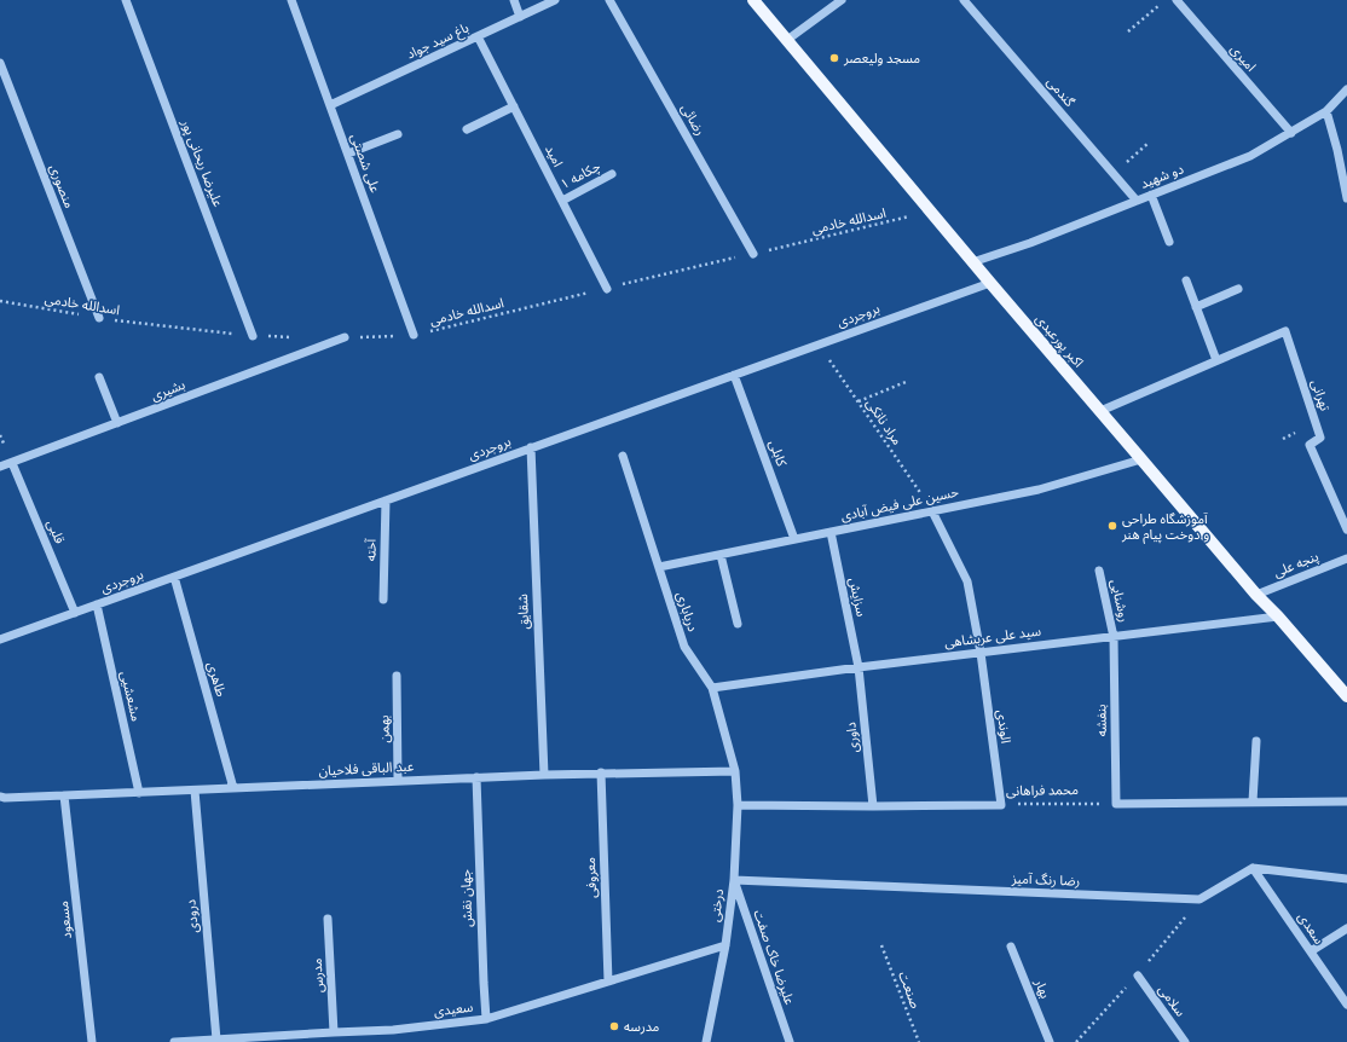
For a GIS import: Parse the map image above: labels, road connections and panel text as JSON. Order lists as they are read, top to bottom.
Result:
{
  "streets": {
    "main road": ["اکبر پورعبدی"],
    "street": [
      "باغ سید جواد",
      "امیری",
      "گندمی",
      "رضائی",
      "امید",
      "علیرضا ریحانی پور",
      "علی شصتی",
      "چکامه ۱",
      "دو شهید",
      "منصوری",
      "بروجردی",
      "بشیری",
      "تهرانی",
      "کابلی",
      "حسین علی فیض آبادی",
      "قلبی",
      "آخته",
      "پنجه علی",
      "سزایش",
      "روشنایی",
      "شقایق",
      "دریاباری",
      "سید علی عربشاهی",
      "طاهری",
      "مشعشیی",
      "بنفشه",
      "الوندی",
      "بهمن",
      "داوری",
      "عبد الباقی فلاحیان",
      "محمد فراهانی",
      "معروفی",
      "رضا رنگ آمیز",
      "جهان نقش",
      "درختی",
      "درودی",
      "مسعود",
      "سعدی",
      "علیرضا خاک صفت",
      "مدرس",
      "بهار",
      "سلامی",
      "سعیدی"
    ],
    "path": ["اسدالله خادمی", "مراد نانکی", "صنعت"]
  },
  "crossings": [
    ["باغ سید جواد", "امید"],
    ["باغ سید جواد", "علی شصتی"],
    ["امیری", "دو شهید"],
    ["گندمی", "دو شهید"],
    ["رضائی", "اسدالله خادمی"],
    ["امید", "چکامه ۱"],
    ["امید", "اسدالله خادمی"],
    ["علیرضا ریحانی پور", "اسدالله خادمی"],
    ["علی شصتی", "اسدالله خادمی"],
    ["دو شهید", "اکبر پورعبدی"],
    ["منصوری", "اسدالله خادمی"],
    ["اسدالله خادمی", "اکبر پورعبدی"],
    ["اسدالله خادمی", "بشیری"],
    ["بروجردی", "اکبر پورعبدی"],
    ["بروجردی", "مراد نانکی"],
    ["بروجردی", "کابلی"],
    ["بروجردی", "قلبی"],
    ["بروجردی", "آخته"],
    ["بروجردی", "شقایق"],
    ["بروجردی", "طاهری"],
    ["بروجردی", "مشعشیی"],
    ["اکبر پورعبدی", "تهرانی"],
    ["اکبر پورعبدی", "حسین علی فیض آبادی"],
    ["اکبر پورعبدی", "پنجه علی"],
    ["اکبر پورعبدی", "سید علی عربشاهی"],
    ["بشیری", "قلبی"],
    ["مراد نانکی", "حسین علی فیض آبادی"],
    ["مراد نانکی", "الوندی"],
    ["کابلی", "حسین علی فیض آبادی"],
    ["حسین علی فیض آبادی", "سزایش"],
    ["حسین علی فیض آبادی", "دریاباری"],
    ["حسین علی فیض آبادی", "الوندی"],
    ["سزایش", "سید علی عربشاهی"],
    ["سزایش", "داوری"],
    ["روشنایی", "سید علی عربشاهی"],
    ["روشنایی", "بنفشه"],
    ["شقایق", "عبد الباقی فلاحیان"],
    ["دریاباری", "سید علی عربشاهی"],
    ["دریاباری", "عبد الباقی فلاحیان"],
    ["دریاباری", "درختی"],
    ["سید علی عربشاهی", "بنفشه"],
    ["سید علی عربشاهی", "الوندی"],
    ["سید علی عربشاهی", "داوری"],
    ["طاهری", "عبد الباقی فلاحیان"],
    ["مشعشیی", "عبد الباقی فلاحیان"],
    ["بنفشه", "محمد فراهانی"],
    ["الوندی", "محمد فراهانی"],
    ["بهمن", "عبد الباقی فلاحیان"],
    ["داوری", "محمد فراهانی"],
    ["عبد الباقی فلاحیان", "معروفی"],
    ["عبد الباقی فلاحیان", "جهان نقش"],
    ["عبد الباقی فلاحیان", "درختی"],
    ["عبد الباقی فلاحیان", "درودی"],
    ["عبد الباقی فلاحیان", "مسعود"],
    ["محمد فراهانی", "درختی"],
    ["معروفی", "سعیدی"],
    ["رضا رنگ آمیز", "درختی"],
    ["رضا رنگ آمیز", "سعدی"],
    ["رضا رنگ آمیز", "علیرضا خاک صفت"],
    ["جهان نقش", "سعیدی"],
    ["درختی", "علیرضا خاک صفت"],
    ["درختی", "سعیدی"],
    ["درودی", "سعیدی"],
    ["مدرس", "سعیدی"]
  ],
  "places": ["مسجد ولیعصر", "آموزشگاه طراحی و دوخت پیام هنر", "مدرسه"]
}
